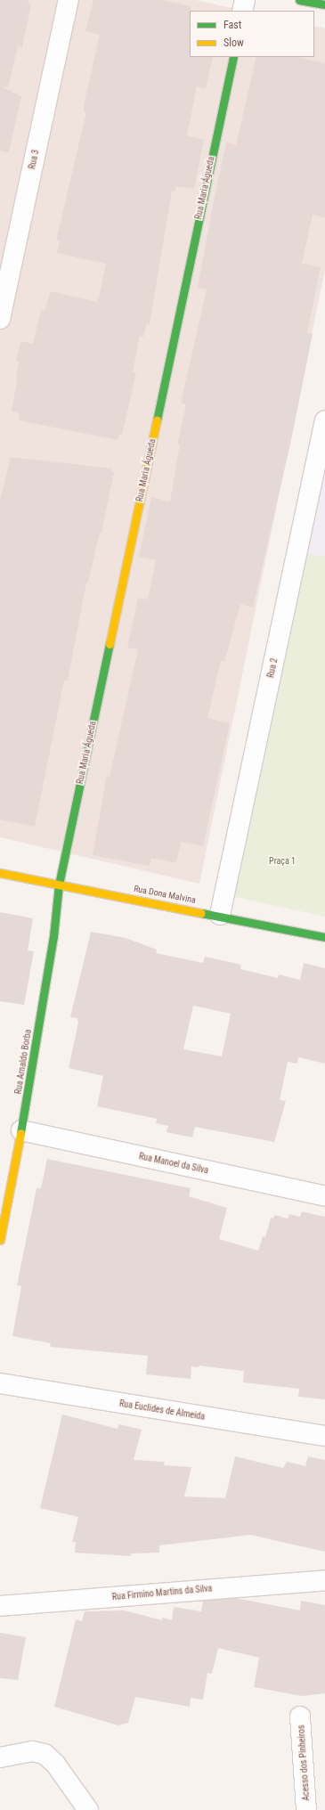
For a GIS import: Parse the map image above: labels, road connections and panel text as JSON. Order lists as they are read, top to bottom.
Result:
{
  "streets": {
    "street": [
      "Rua 3",
      "Rua Maria Águeda",
      "Rua 2",
      "Rua Dona Malvina",
      "Rua Arnaldo Borba",
      "Rua Manoel da Silva",
      "Rua Euclides de Almeida",
      "Rua Firmino Martins da Silva",
      "Acesso dos Pinheiros"
    ]
  },
  "crossings": [
    ["Rua Maria Águeda", "Rua Dona Malvina"],
    ["Rua Maria Águeda", "Rua Arnaldo Borba"],
    ["Rua 2", "Rua Dona Malvina"],
    ["Rua Dona Malvina", "Rua Arnaldo Borba"],
    ["Rua Arnaldo Borba", "Rua Manoel da Silva"]
  ],
  "parks": ["Praça 1"],
  "legend": ["Fast", "Slow"]
}
